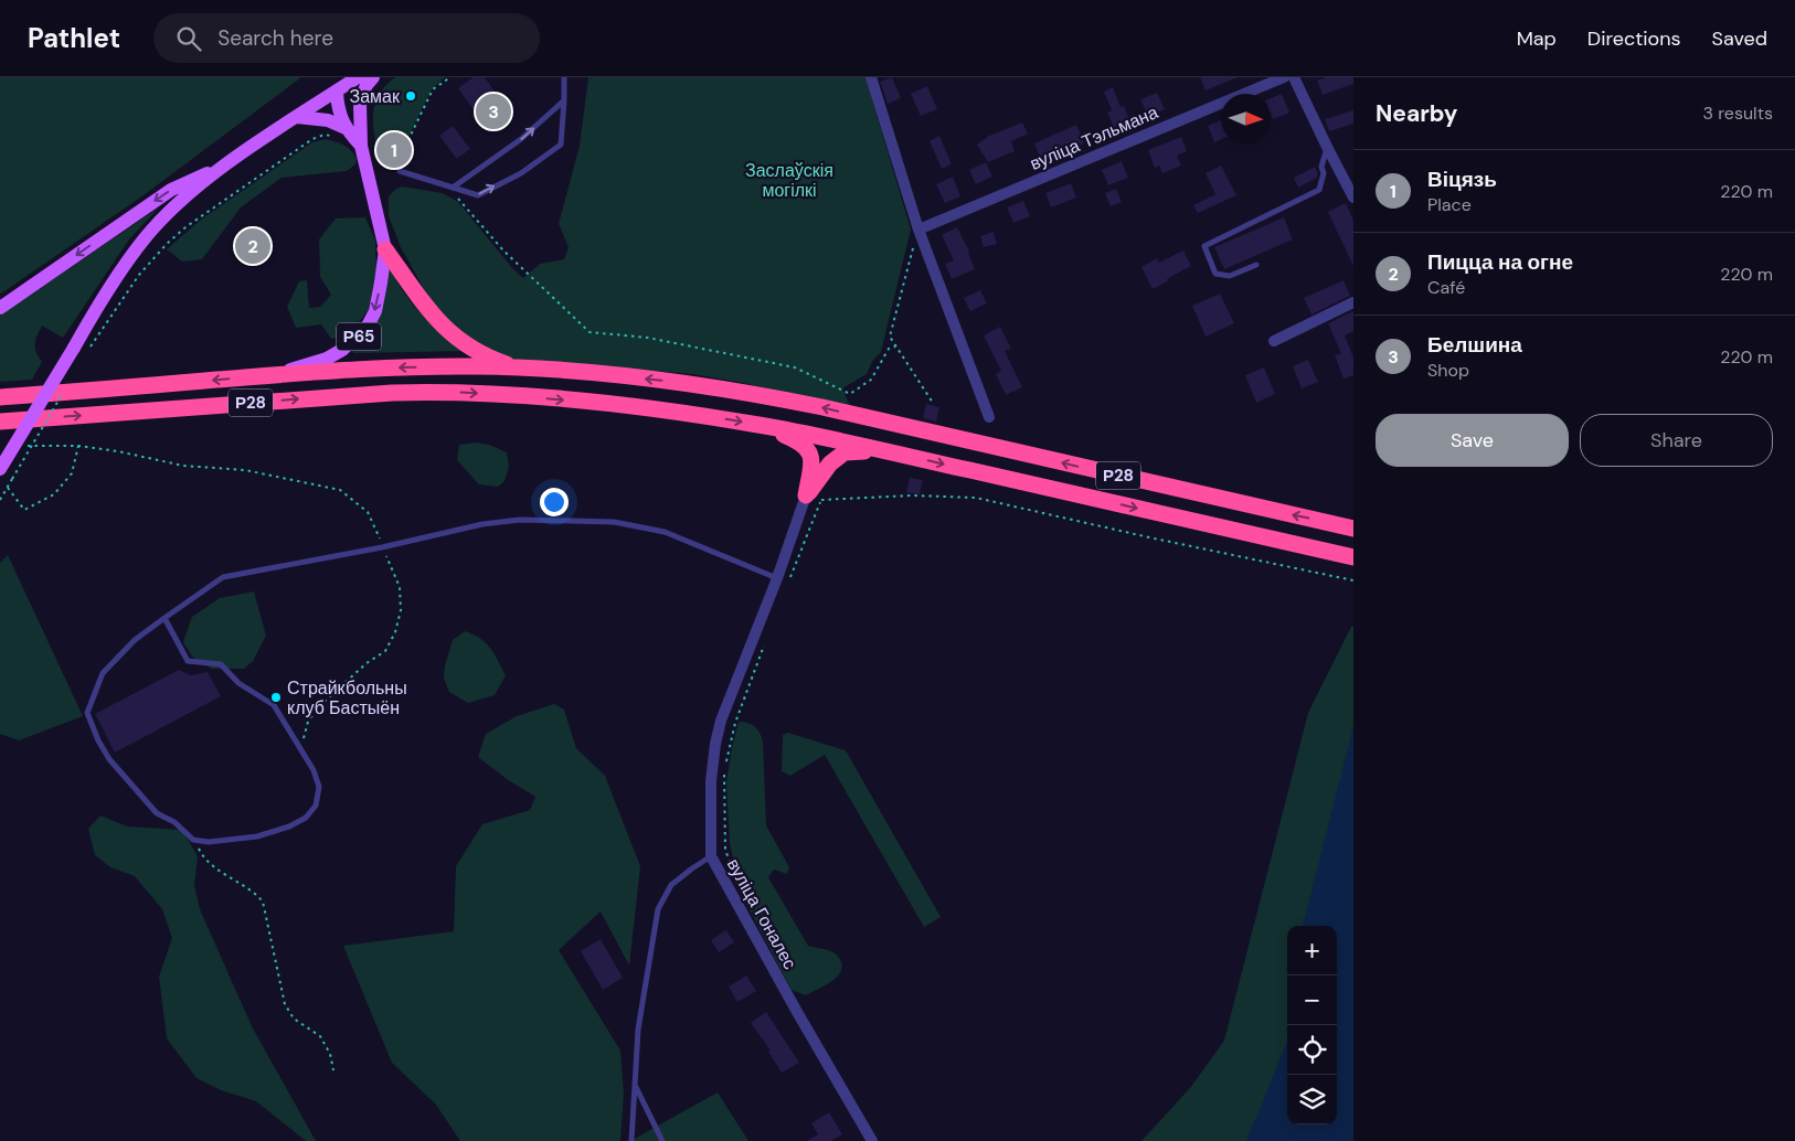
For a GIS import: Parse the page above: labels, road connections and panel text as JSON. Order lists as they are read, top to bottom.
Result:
{
  "streets": {
    "highway": ["Р65", "Р28"],
    "street": ["вуліца Тэльмана", "вуліца Гоналес"]
  },
  "crossings": [
    ["Р65", "Р28"]
  ],
  "parks": ["Заслаўскія могілкі"],
  "places": ["Замак", "Страйкбольны клуб Бастыён"],
  "north": "right",
  "page": {
    "header": "Pathlet",
    "search": "Search here",
    "nav": ["Map", "Directions", "Saved"],
    "heading": ["Nearby", "3 results"],
    "pins": ["3", "1", "2"],
    "list": [
      {
        "mark": "1",
        "name": "Віцязь",
        "note": "Place",
        "value": "220 m"
      },
      {
        "mark": "2",
        "name": "Пицца на огне",
        "note": "Café",
        "value": "220 m"
      },
      {
        "mark": "3",
        "name": "Белшина",
        "note": "Shop",
        "value": "220 m"
      }
    ],
    "buttons": ["Save", "Share"],
    "map_buttons": ["+", "−"]
  }
}
